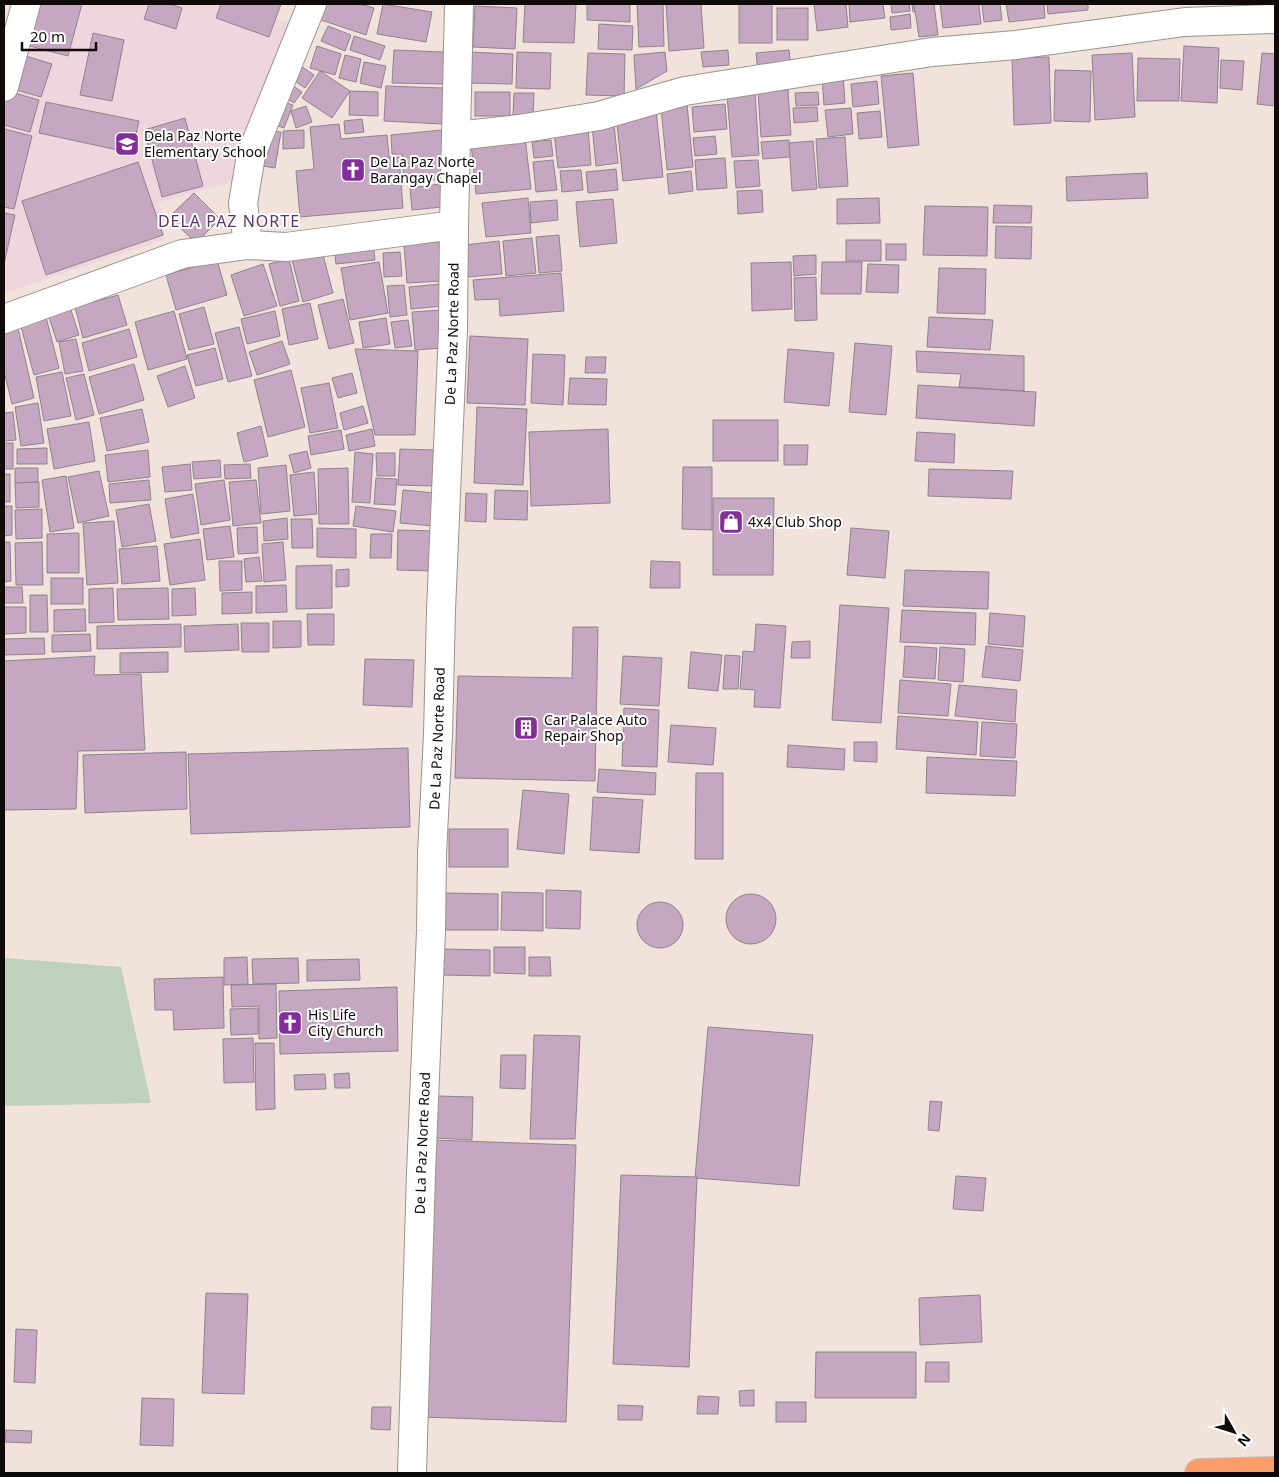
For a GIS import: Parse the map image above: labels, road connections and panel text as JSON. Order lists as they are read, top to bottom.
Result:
{
  "streets": {
    "street": ["De La Paz Norte Road"]
  },
  "districts": ["DELA PAZ NORTE"],
  "places": {
    "school or university": ["Dela Paz Norte Elementary School"],
    "church": ["De La Paz Norte Barangay Chapel", "His Life City Church"],
    "shop": ["4x4 Club Shop"],
    "building": ["Car Palace Auto Repair Shop"]
  },
  "scale_bar": "20 m",
  "north": "bottom right"
}
